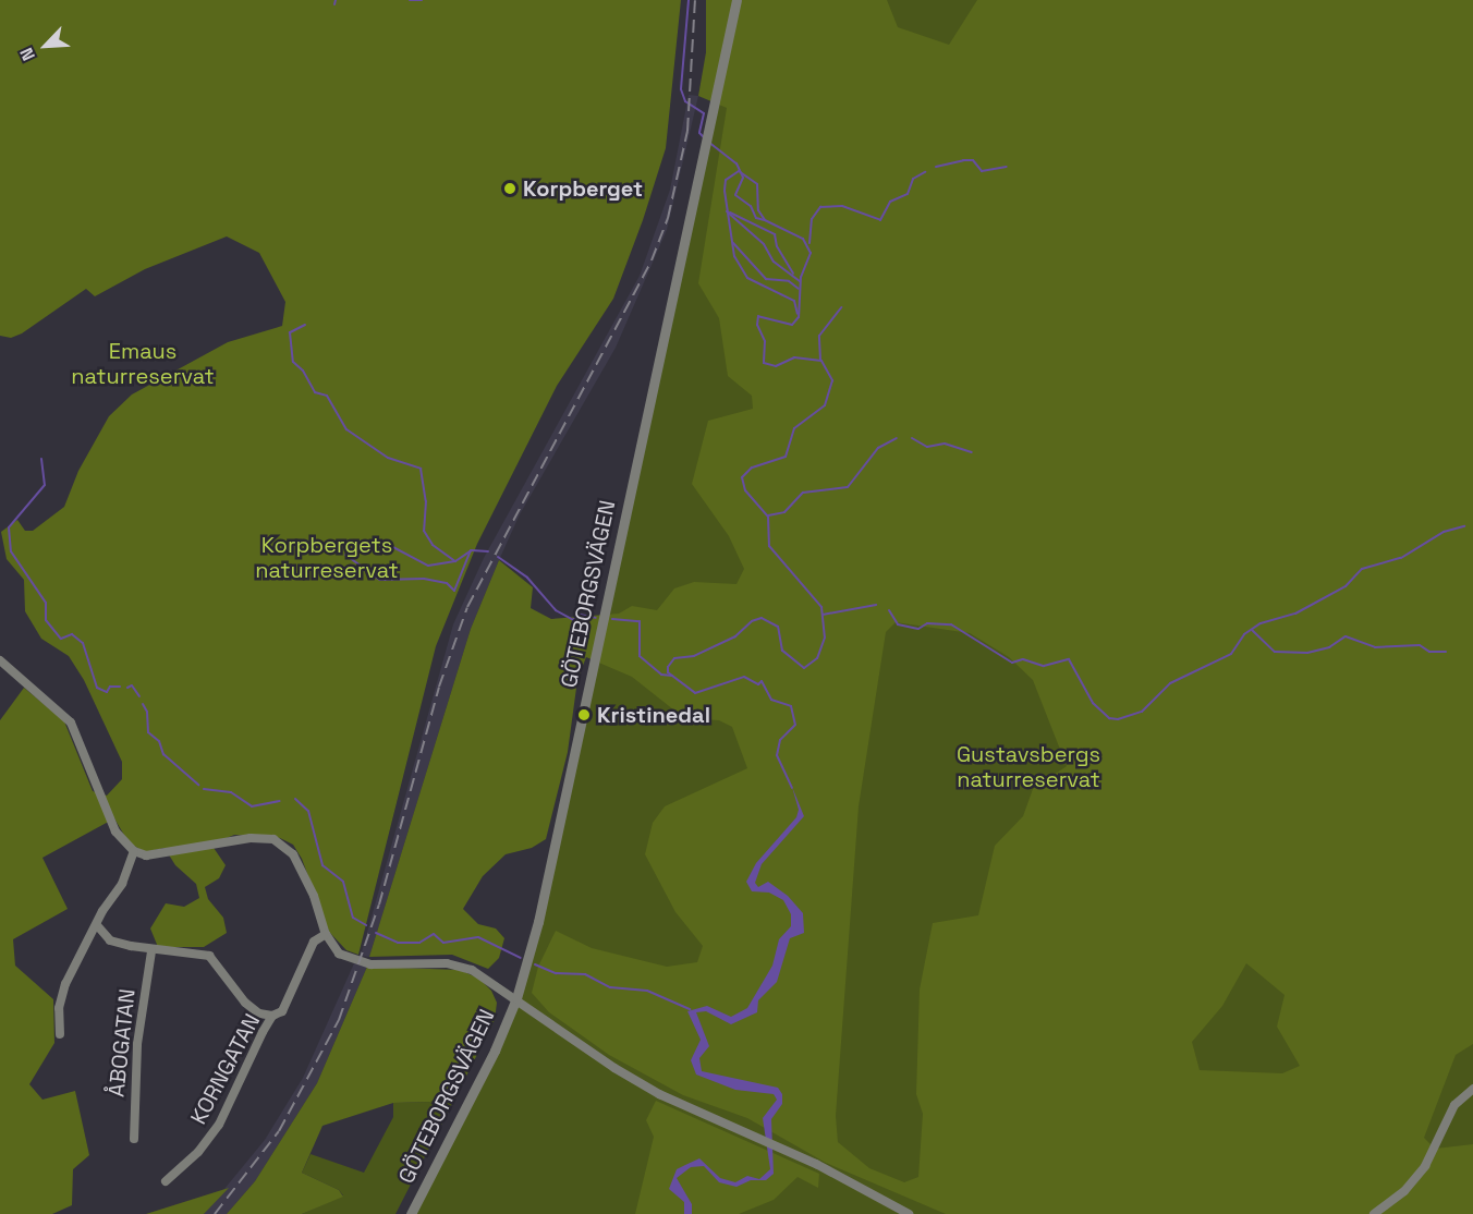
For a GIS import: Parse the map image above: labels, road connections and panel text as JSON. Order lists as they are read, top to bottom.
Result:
{
  "streets": {
    "street": ["GÖTEBORGSVÄGEN", "ÅBOGATAN", "KORNGATAN"]
  },
  "parks": ["Emaus naturreservat", "Korpbergets naturreservat", "Gustavsbergs naturreservat"],
  "places": ["Korpberget", "Kristinedal"],
  "north": "bottom left"
}
